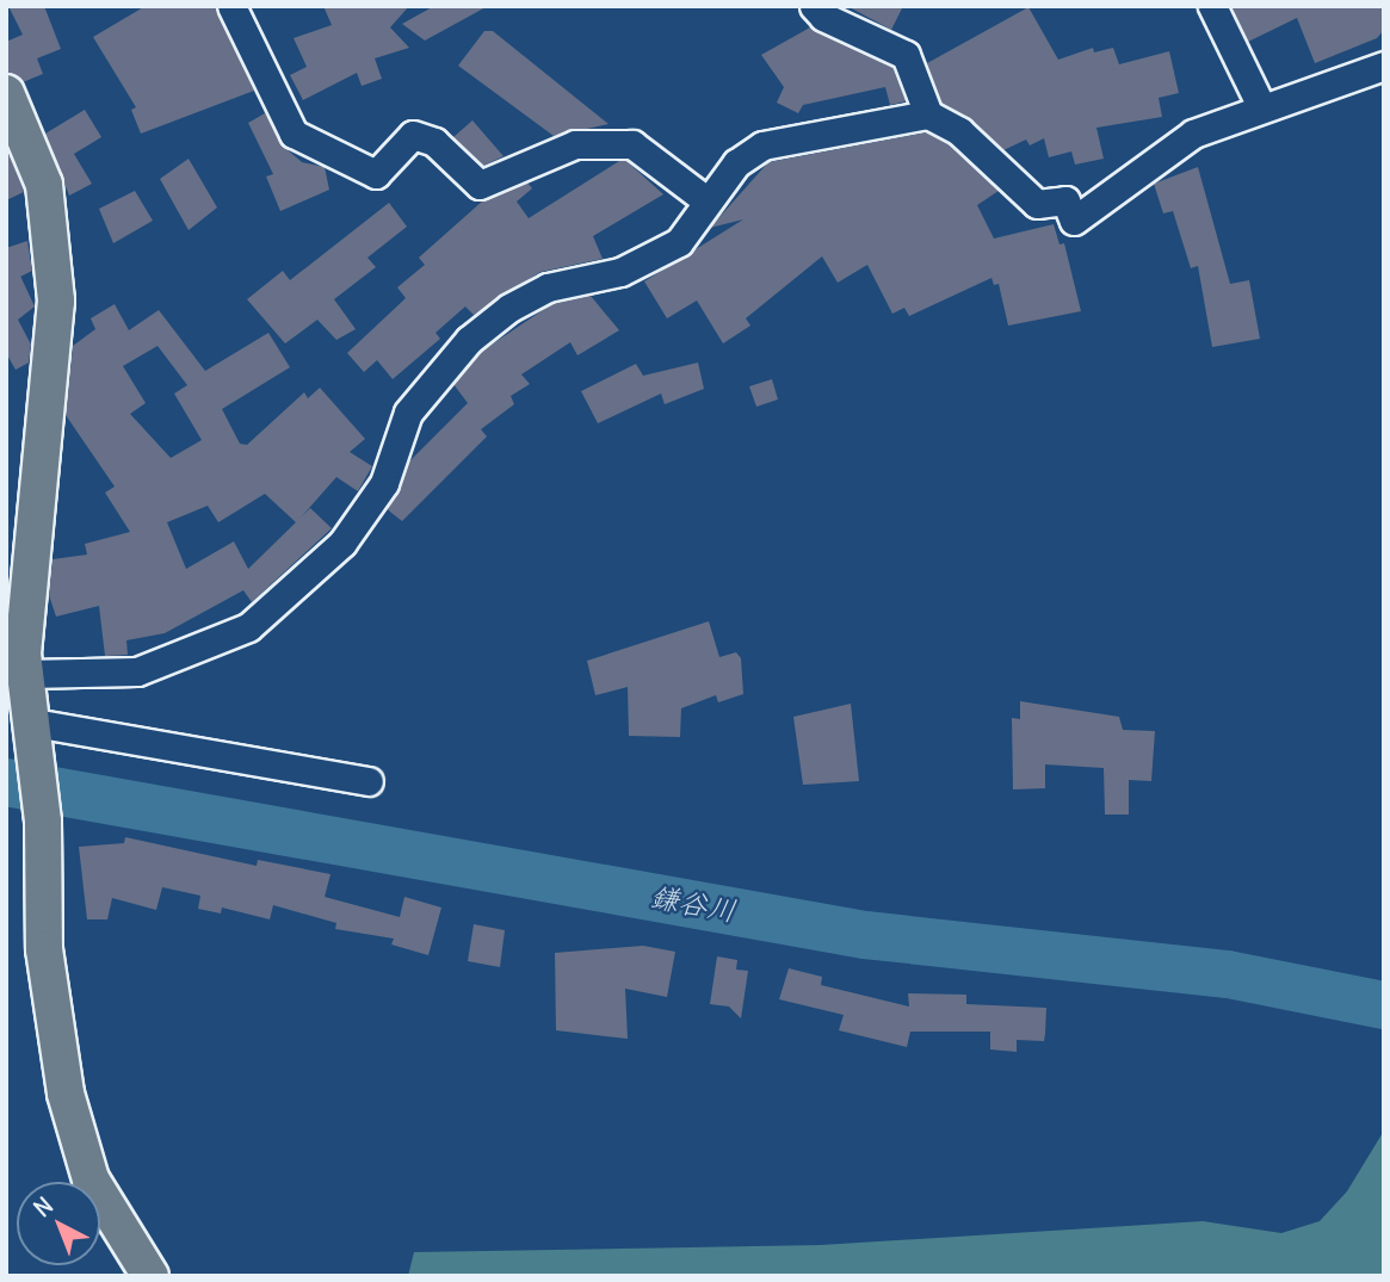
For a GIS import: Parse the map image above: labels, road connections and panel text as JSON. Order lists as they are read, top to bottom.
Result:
{
  "water": ["鎌谷川"],
  "north": "top left"
}
